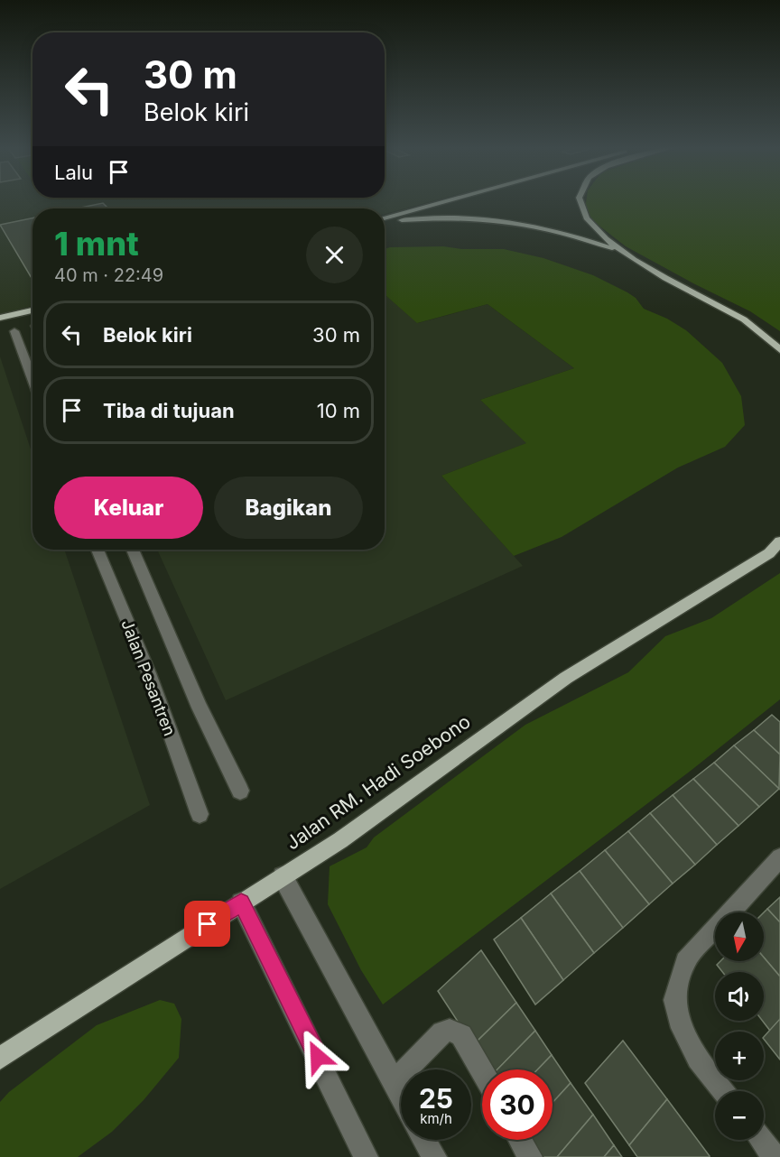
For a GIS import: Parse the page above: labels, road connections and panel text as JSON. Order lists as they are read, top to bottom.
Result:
{
  "streets": {
    "main road": ["Jalan RM. Hadi Soebono"],
    "street": ["Jalan Pesantren"]
  },
  "north": "bottom",
  "page": {
    "turn": ["30 m", "Belok kiri"],
    "then": "Lalu",
    "heading": ["1 mnt", "40 m · 22:49"],
    "list": [
      {
        "name": "Belok kiri",
        "value": "30 m"
      },
      {
        "name": "Tiba di tujuan",
        "value": "10 m"
      }
    ],
    "buttons": ["Keluar", "Bagikan"],
    "map_buttons": ["+", "−"],
    "speed": "25 km/h",
    "limit": "30"
  }
}
